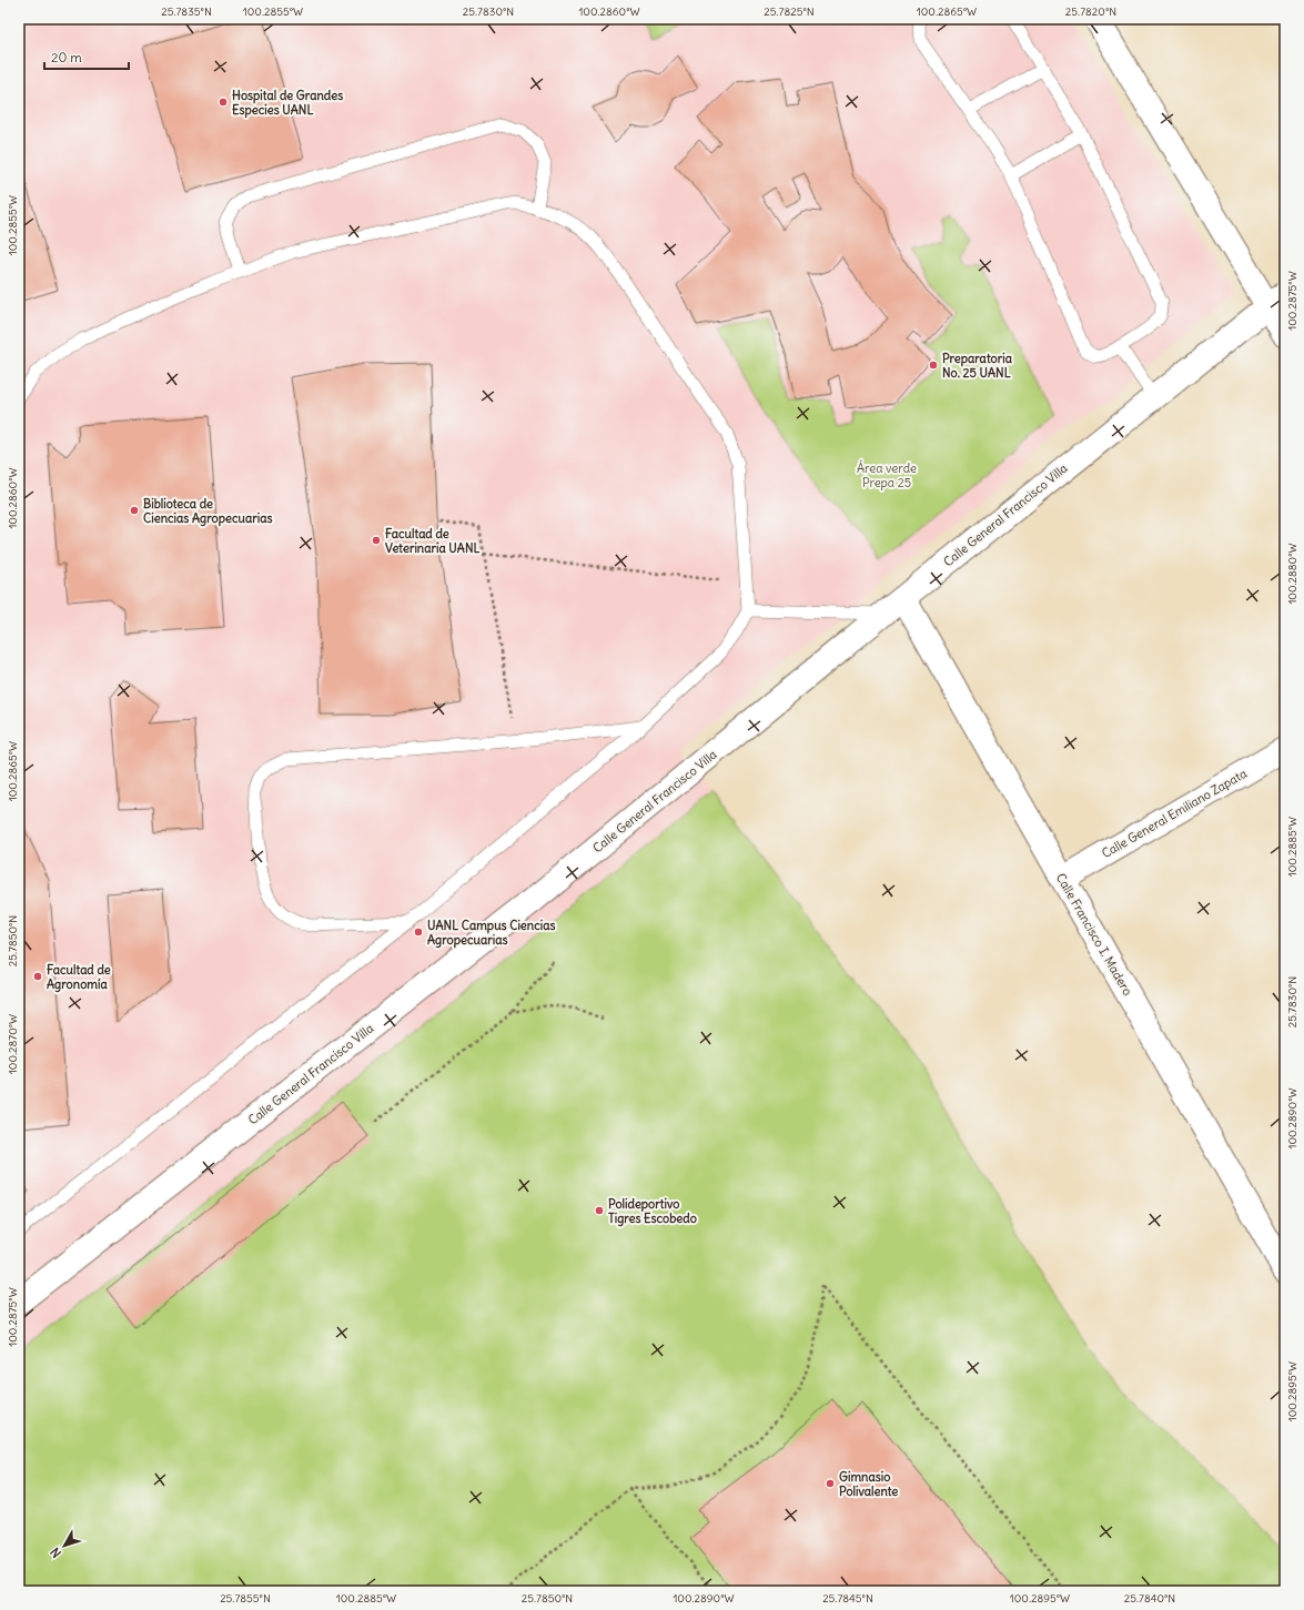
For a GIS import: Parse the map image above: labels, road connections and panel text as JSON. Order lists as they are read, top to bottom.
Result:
{
  "streets": {
    "street": ["Calle General Francisco Villa", "Calle General Emiliano Zapata", "Calle Francisco I. Madero"]
  },
  "crossings": [
    ["Calle General Francisco Villa", "Calle Francisco I. Madero"],
    ["Calle General Emiliano Zapata", "Calle Francisco I. Madero"]
  ],
  "parks": ["Área verde Prepa 25"],
  "places": [
    "Hospital de Grandes Especies UANL",
    "Preparatoria No. 25 UANL",
    "Biblioteca de Ciencias Agropecuarias",
    "Facultad de Veterinaria UANL",
    "UANL Campus Ciencias Agropecuarias",
    "Facultad de Agronomía",
    "Polideportivo Tigres Escobedo",
    "Gimnasio Polivalente"
  ],
  "scale_bar": "20 m",
  "north": "bottom left",
  "coordinates": [
    "25.7835°N",
    "100.2855°W",
    "25.7830°N",
    "100.2860°W",
    "25.7825°N",
    "100.2865°W",
    "25.7820°N",
    "100.2875°W",
    "100.2880°W",
    "100.2885°W",
    "25.7850°N",
    "100.2870°W",
    "100.2890°W",
    "100.2895°W",
    "25.7855°N",
    "25.7845°N",
    "25.7840°N"
  ]
}
